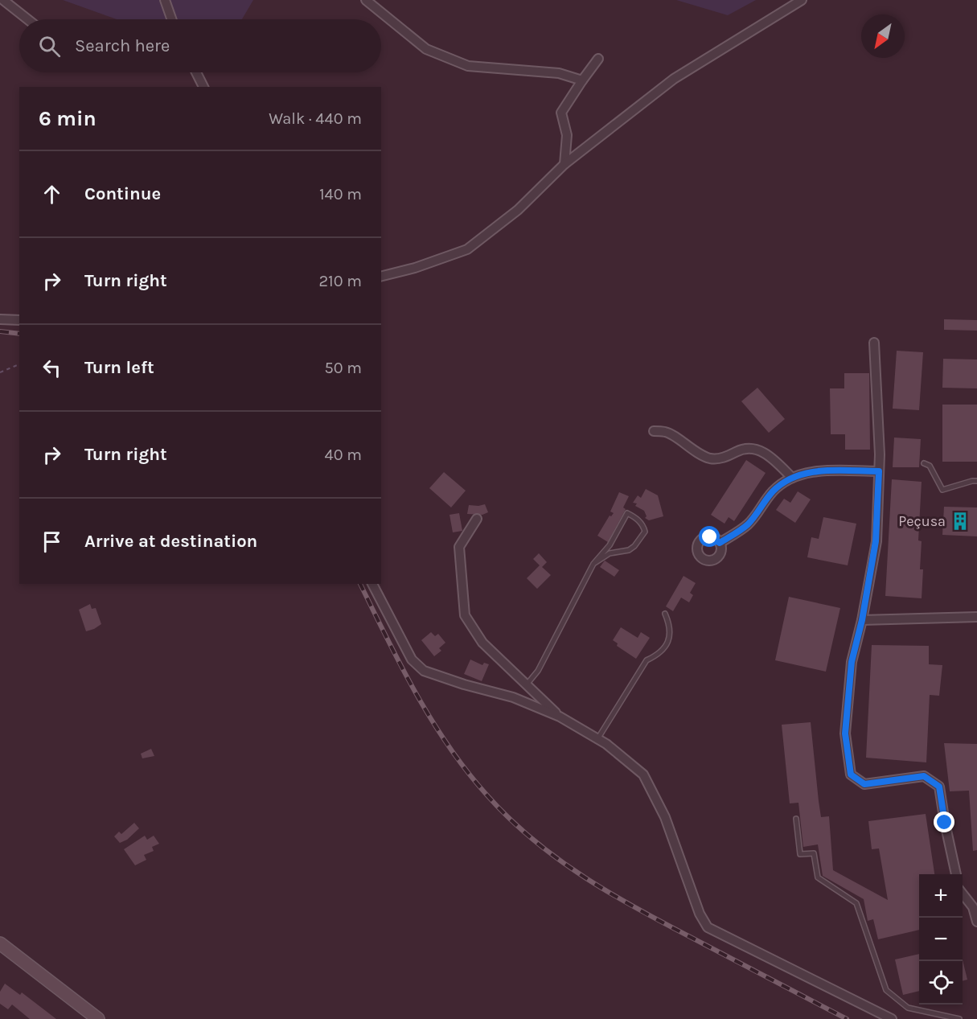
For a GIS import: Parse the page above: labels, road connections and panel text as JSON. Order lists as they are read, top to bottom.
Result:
{
  "places": {
    "building": ["Peçusa"]
  },
  "north": "bottom left",
  "page": {
    "search": "Search here",
    "heading": ["6 min", "Walk · 440 m"],
    "list": [
      ["Continue", "140 m"],
      ["Turn right", "210 m"],
      ["Turn left", "50 m"],
      ["Turn right", "40 m"],
      "Arrive at destination"
    ],
    "map_buttons": ["+", "−"]
  }
}
